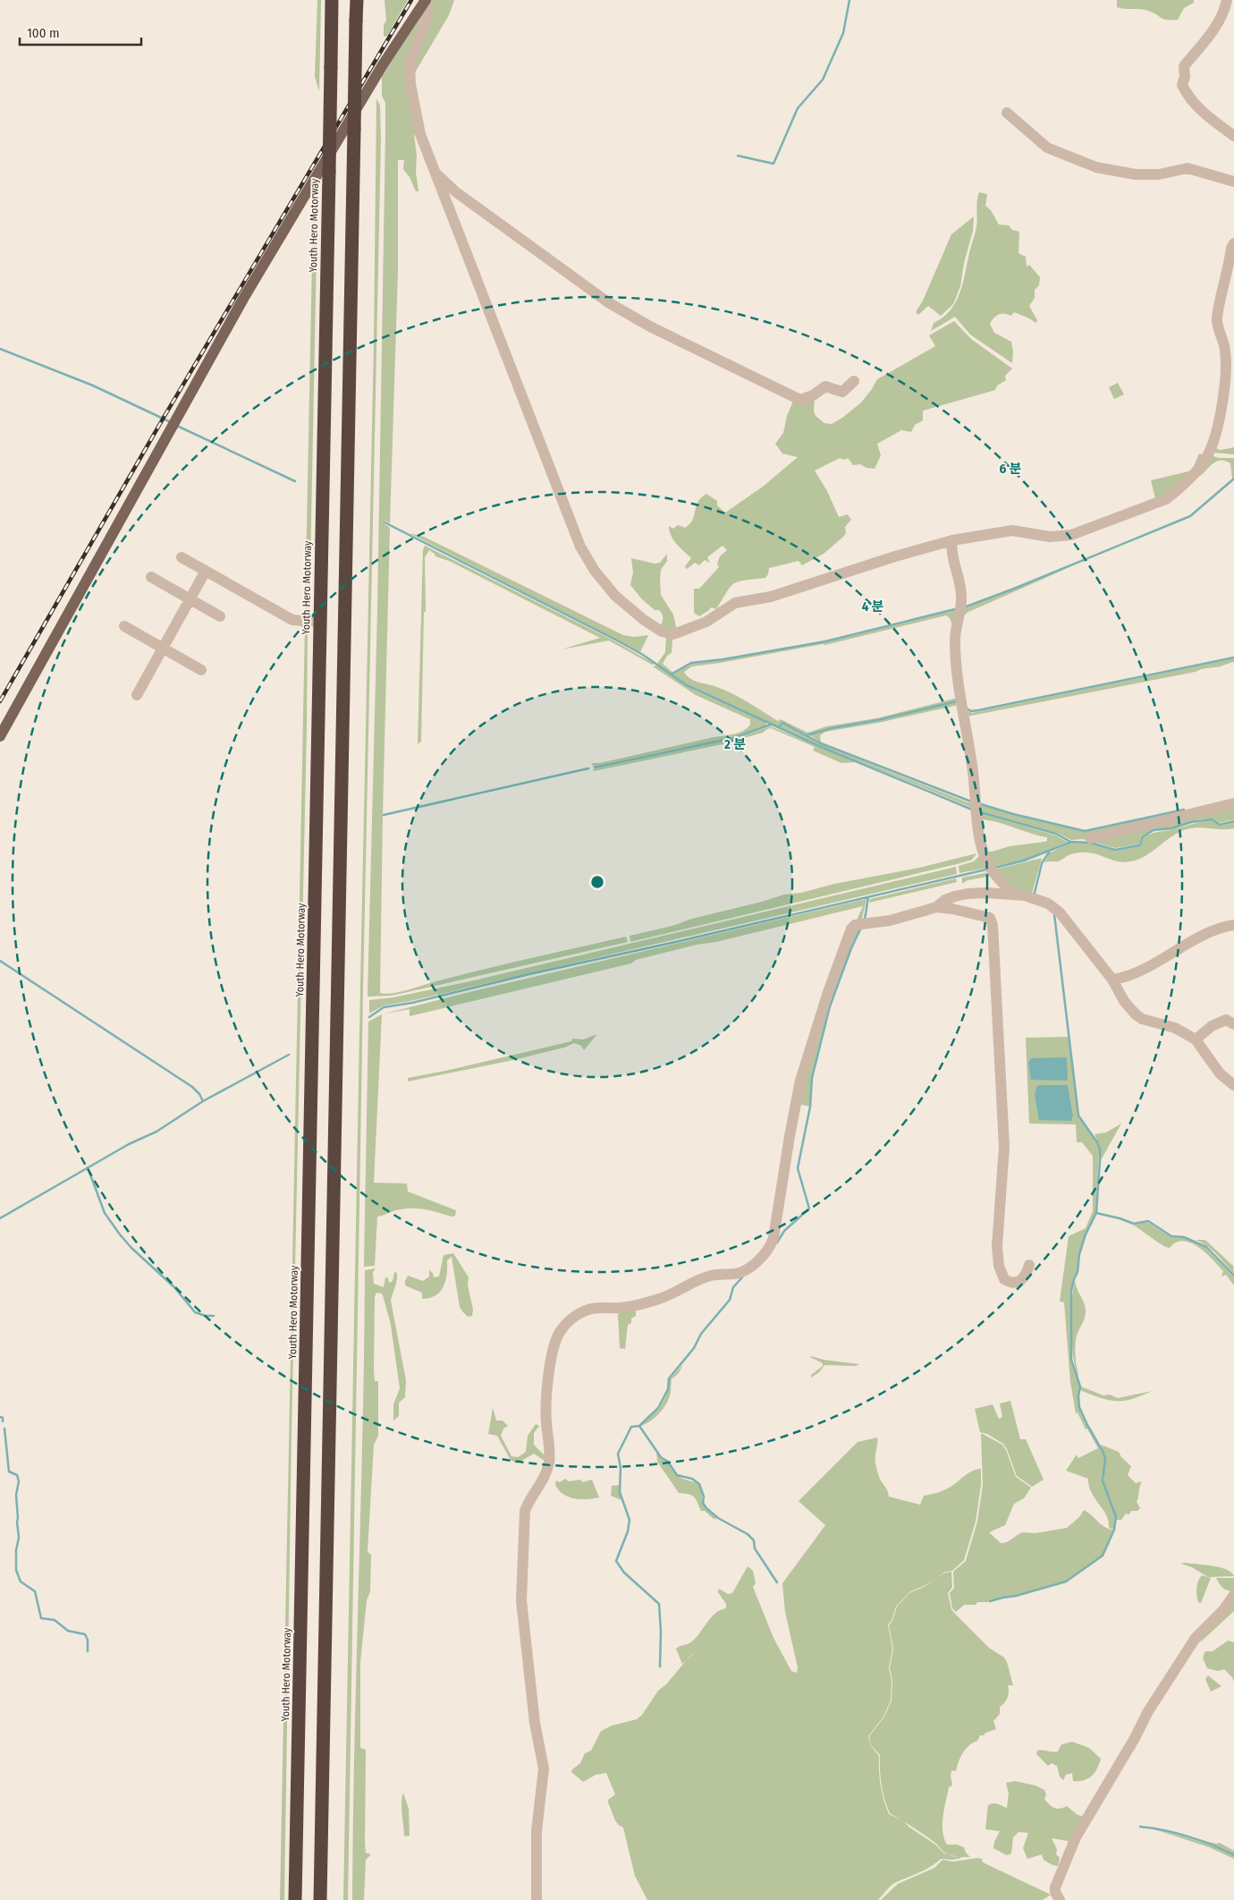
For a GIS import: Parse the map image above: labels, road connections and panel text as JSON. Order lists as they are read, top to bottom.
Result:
{
  "streets": {
    "highway": ["Youth Hero Motorway"]
  },
  "scale_bar": "100 m",
  "rings": ["6 분", "4 분", "2 분"]
}
